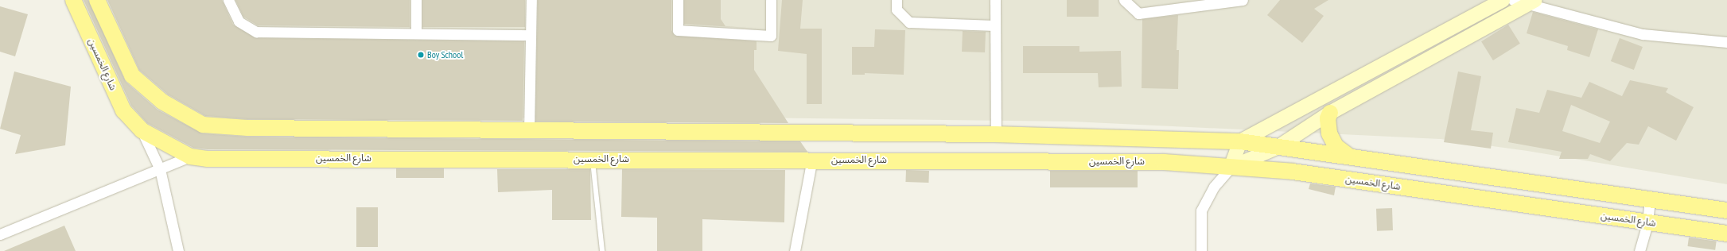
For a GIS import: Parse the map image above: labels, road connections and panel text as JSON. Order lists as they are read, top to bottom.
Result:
{
  "streets": {
    "main road": ["شارع الخمسين"]
  },
  "places": ["Boy School"]
}
